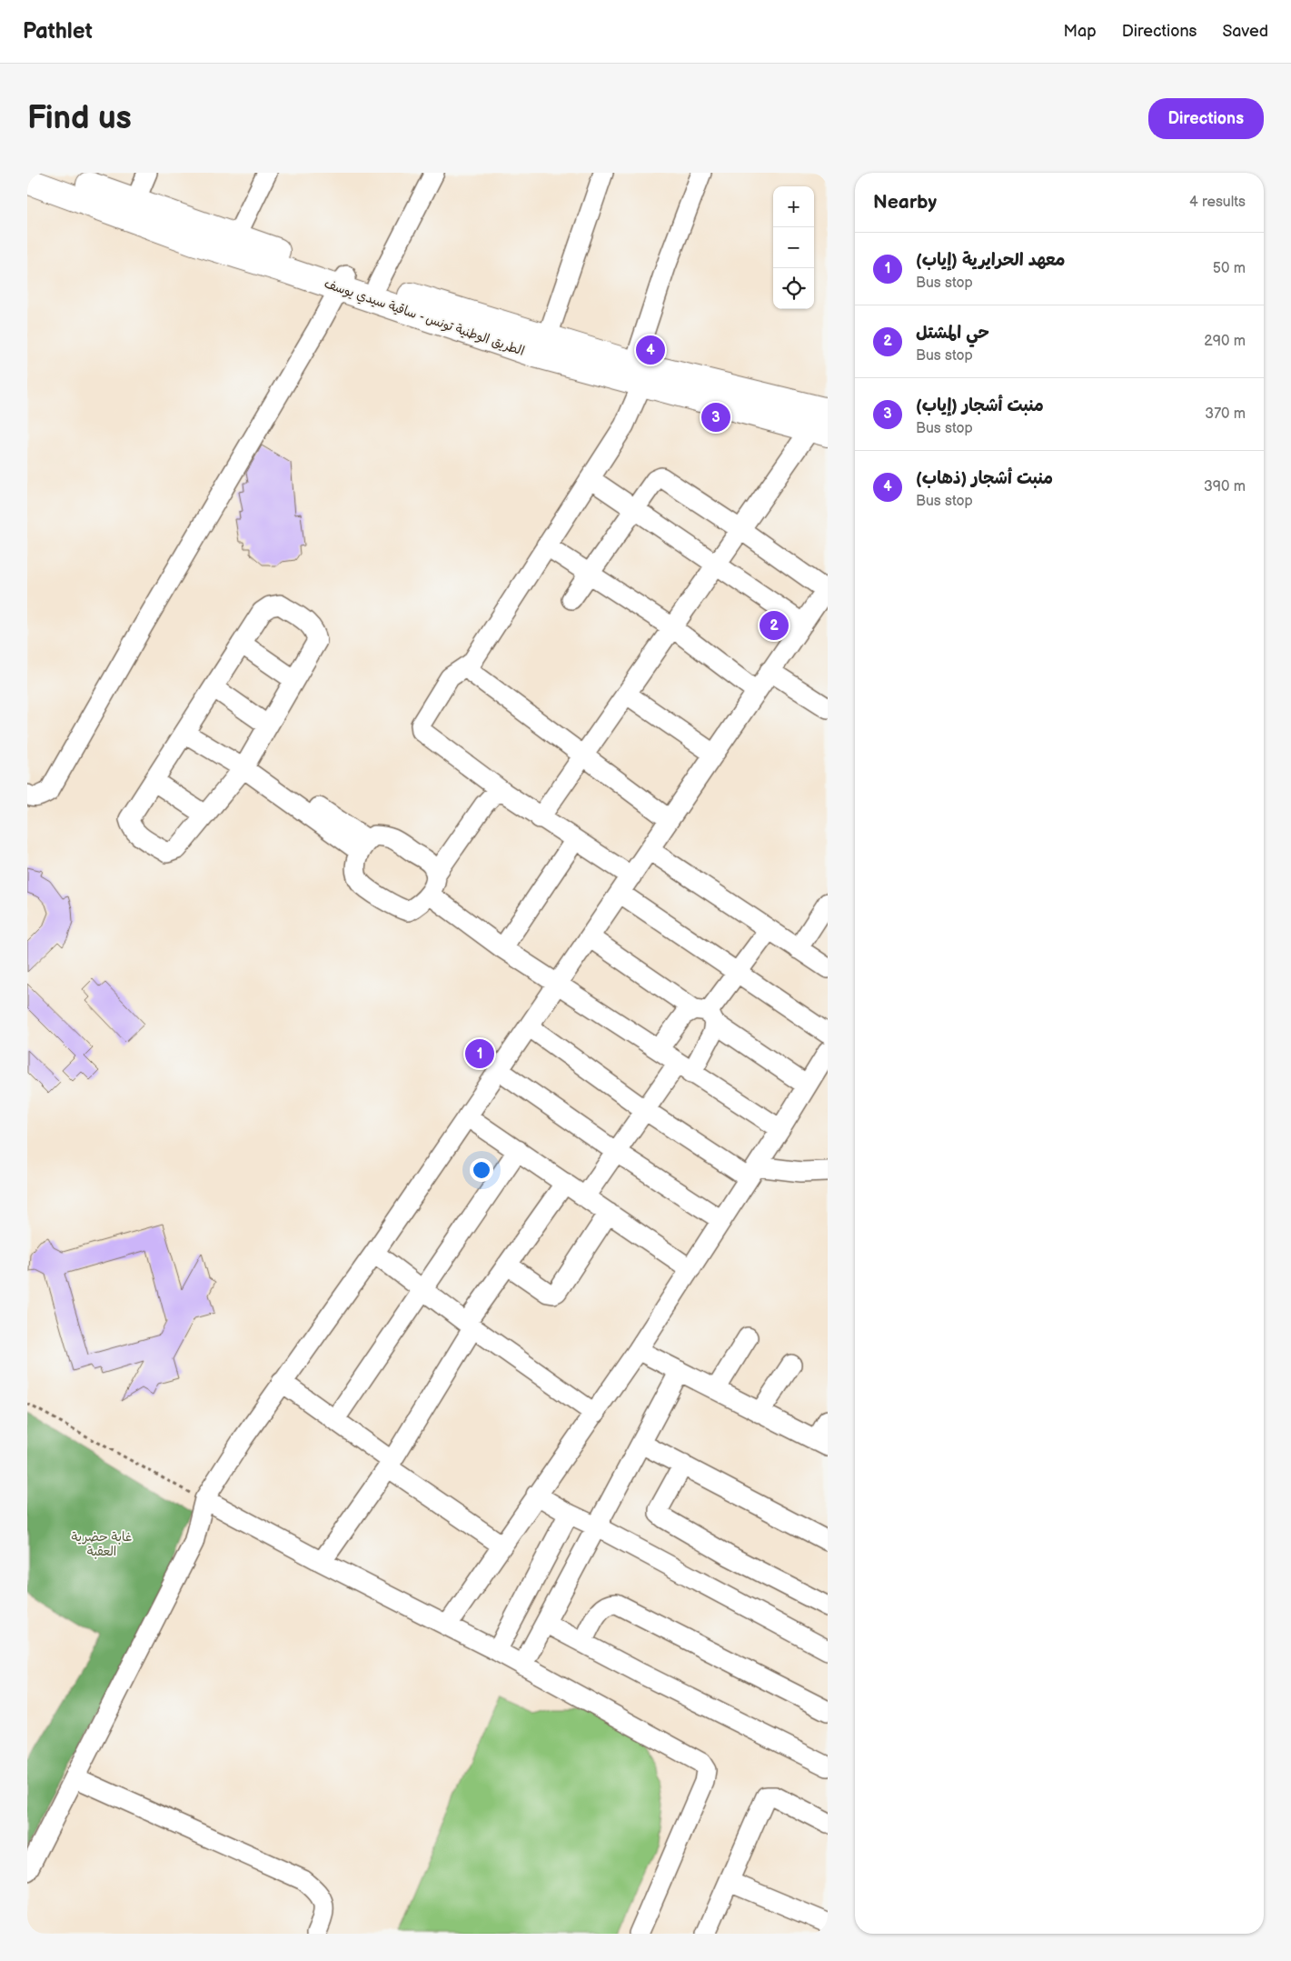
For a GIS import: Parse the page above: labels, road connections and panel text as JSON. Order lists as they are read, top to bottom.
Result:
{
  "streets": {
    "highway": ["الطريق الوطنية تونس - ساقية سيدي يوسف"]
  },
  "parks": ["غابة حضرية العقبة"],
  "page": {
    "header": "Pathlet",
    "nav": ["Map", "Directions", "Saved"],
    "buttons": "Directions",
    "title": "Find us",
    "heading": ["Nearby", "4 results"],
    "map_buttons": ["+", "−"],
    "list": [
      {
        "mark": "1",
        "name": "معهد الحرايرية (إياب)",
        "note": "Bus stop",
        "value": "50 m"
      },
      {
        "mark": "2",
        "name": "حي المشتل",
        "note": "Bus stop",
        "value": "290 m"
      },
      {
        "mark": "3",
        "name": "منبت أشجار (إياب)",
        "note": "Bus stop",
        "value": "370 m"
      },
      {
        "mark": "4",
        "name": "منبت أشجار (ذهاب)",
        "note": "Bus stop",
        "value": "390 m"
      }
    ],
    "pins": [
      "4",
      "3",
      "2",
      "1"
    ]
  }
}
